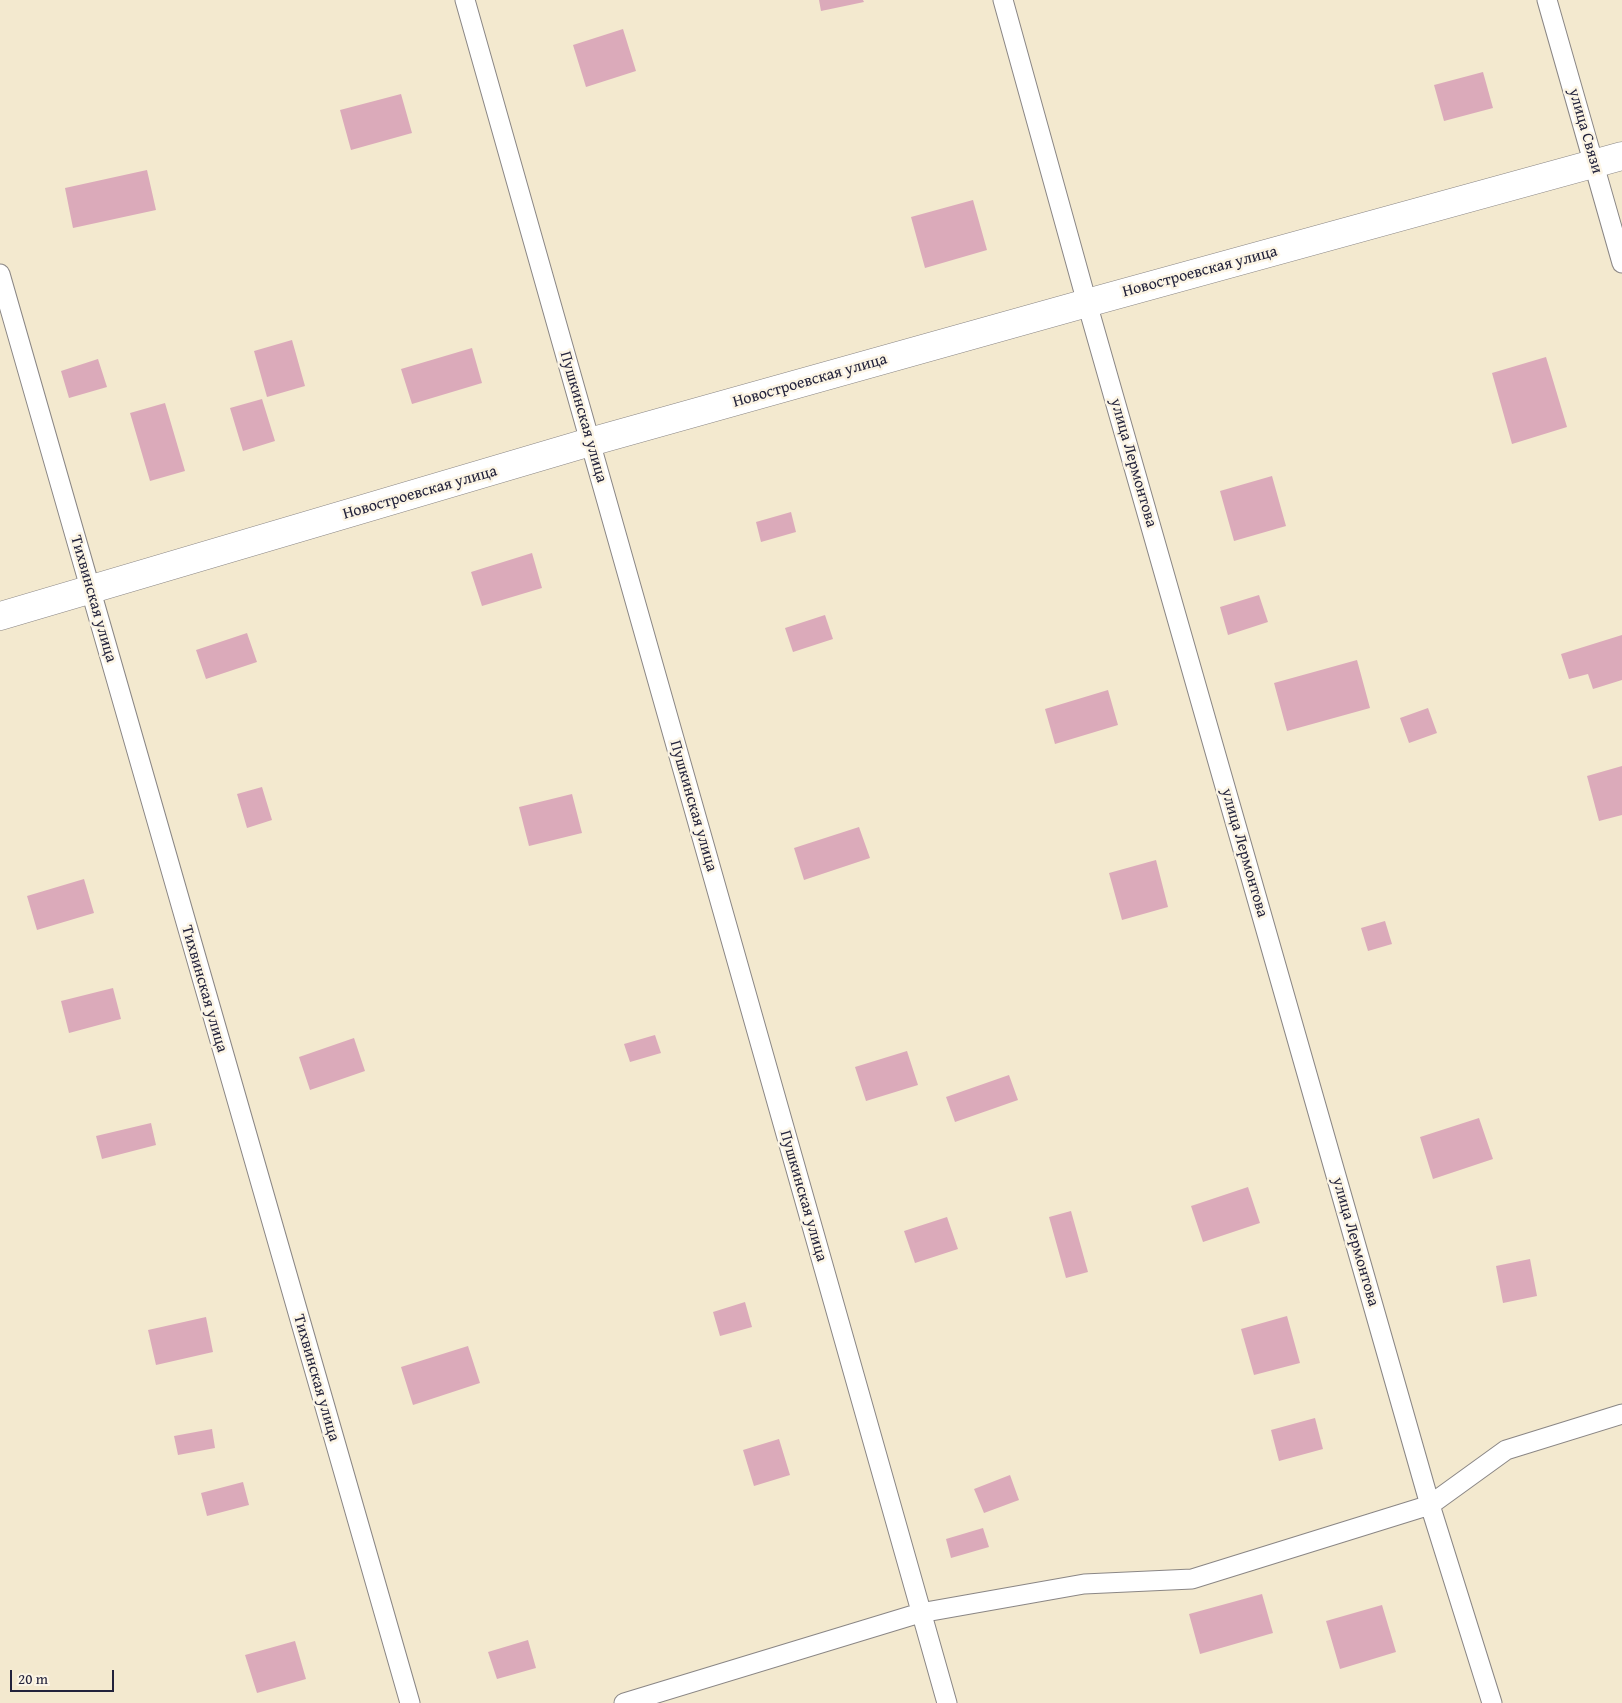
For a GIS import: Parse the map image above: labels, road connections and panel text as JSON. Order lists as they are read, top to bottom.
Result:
{
  "streets": {
    "street": ["Новостроевская улица"],
    "lane": [
      "улица Связи",
      "Пушкинская улица",
      "улица Лермонтова",
      "Тихвинская улица"
    ]
  },
  "crossings": [
    ["улица Связи", "Новостроевская улица"],
    ["Новостроевская улица", "Пушкинская улица"],
    ["Новостроевская улица", "улица Лермонтова"],
    ["Новостроевская улица", "Тихвинская улица"]
  ],
  "scale_bar": "20 m"
}
